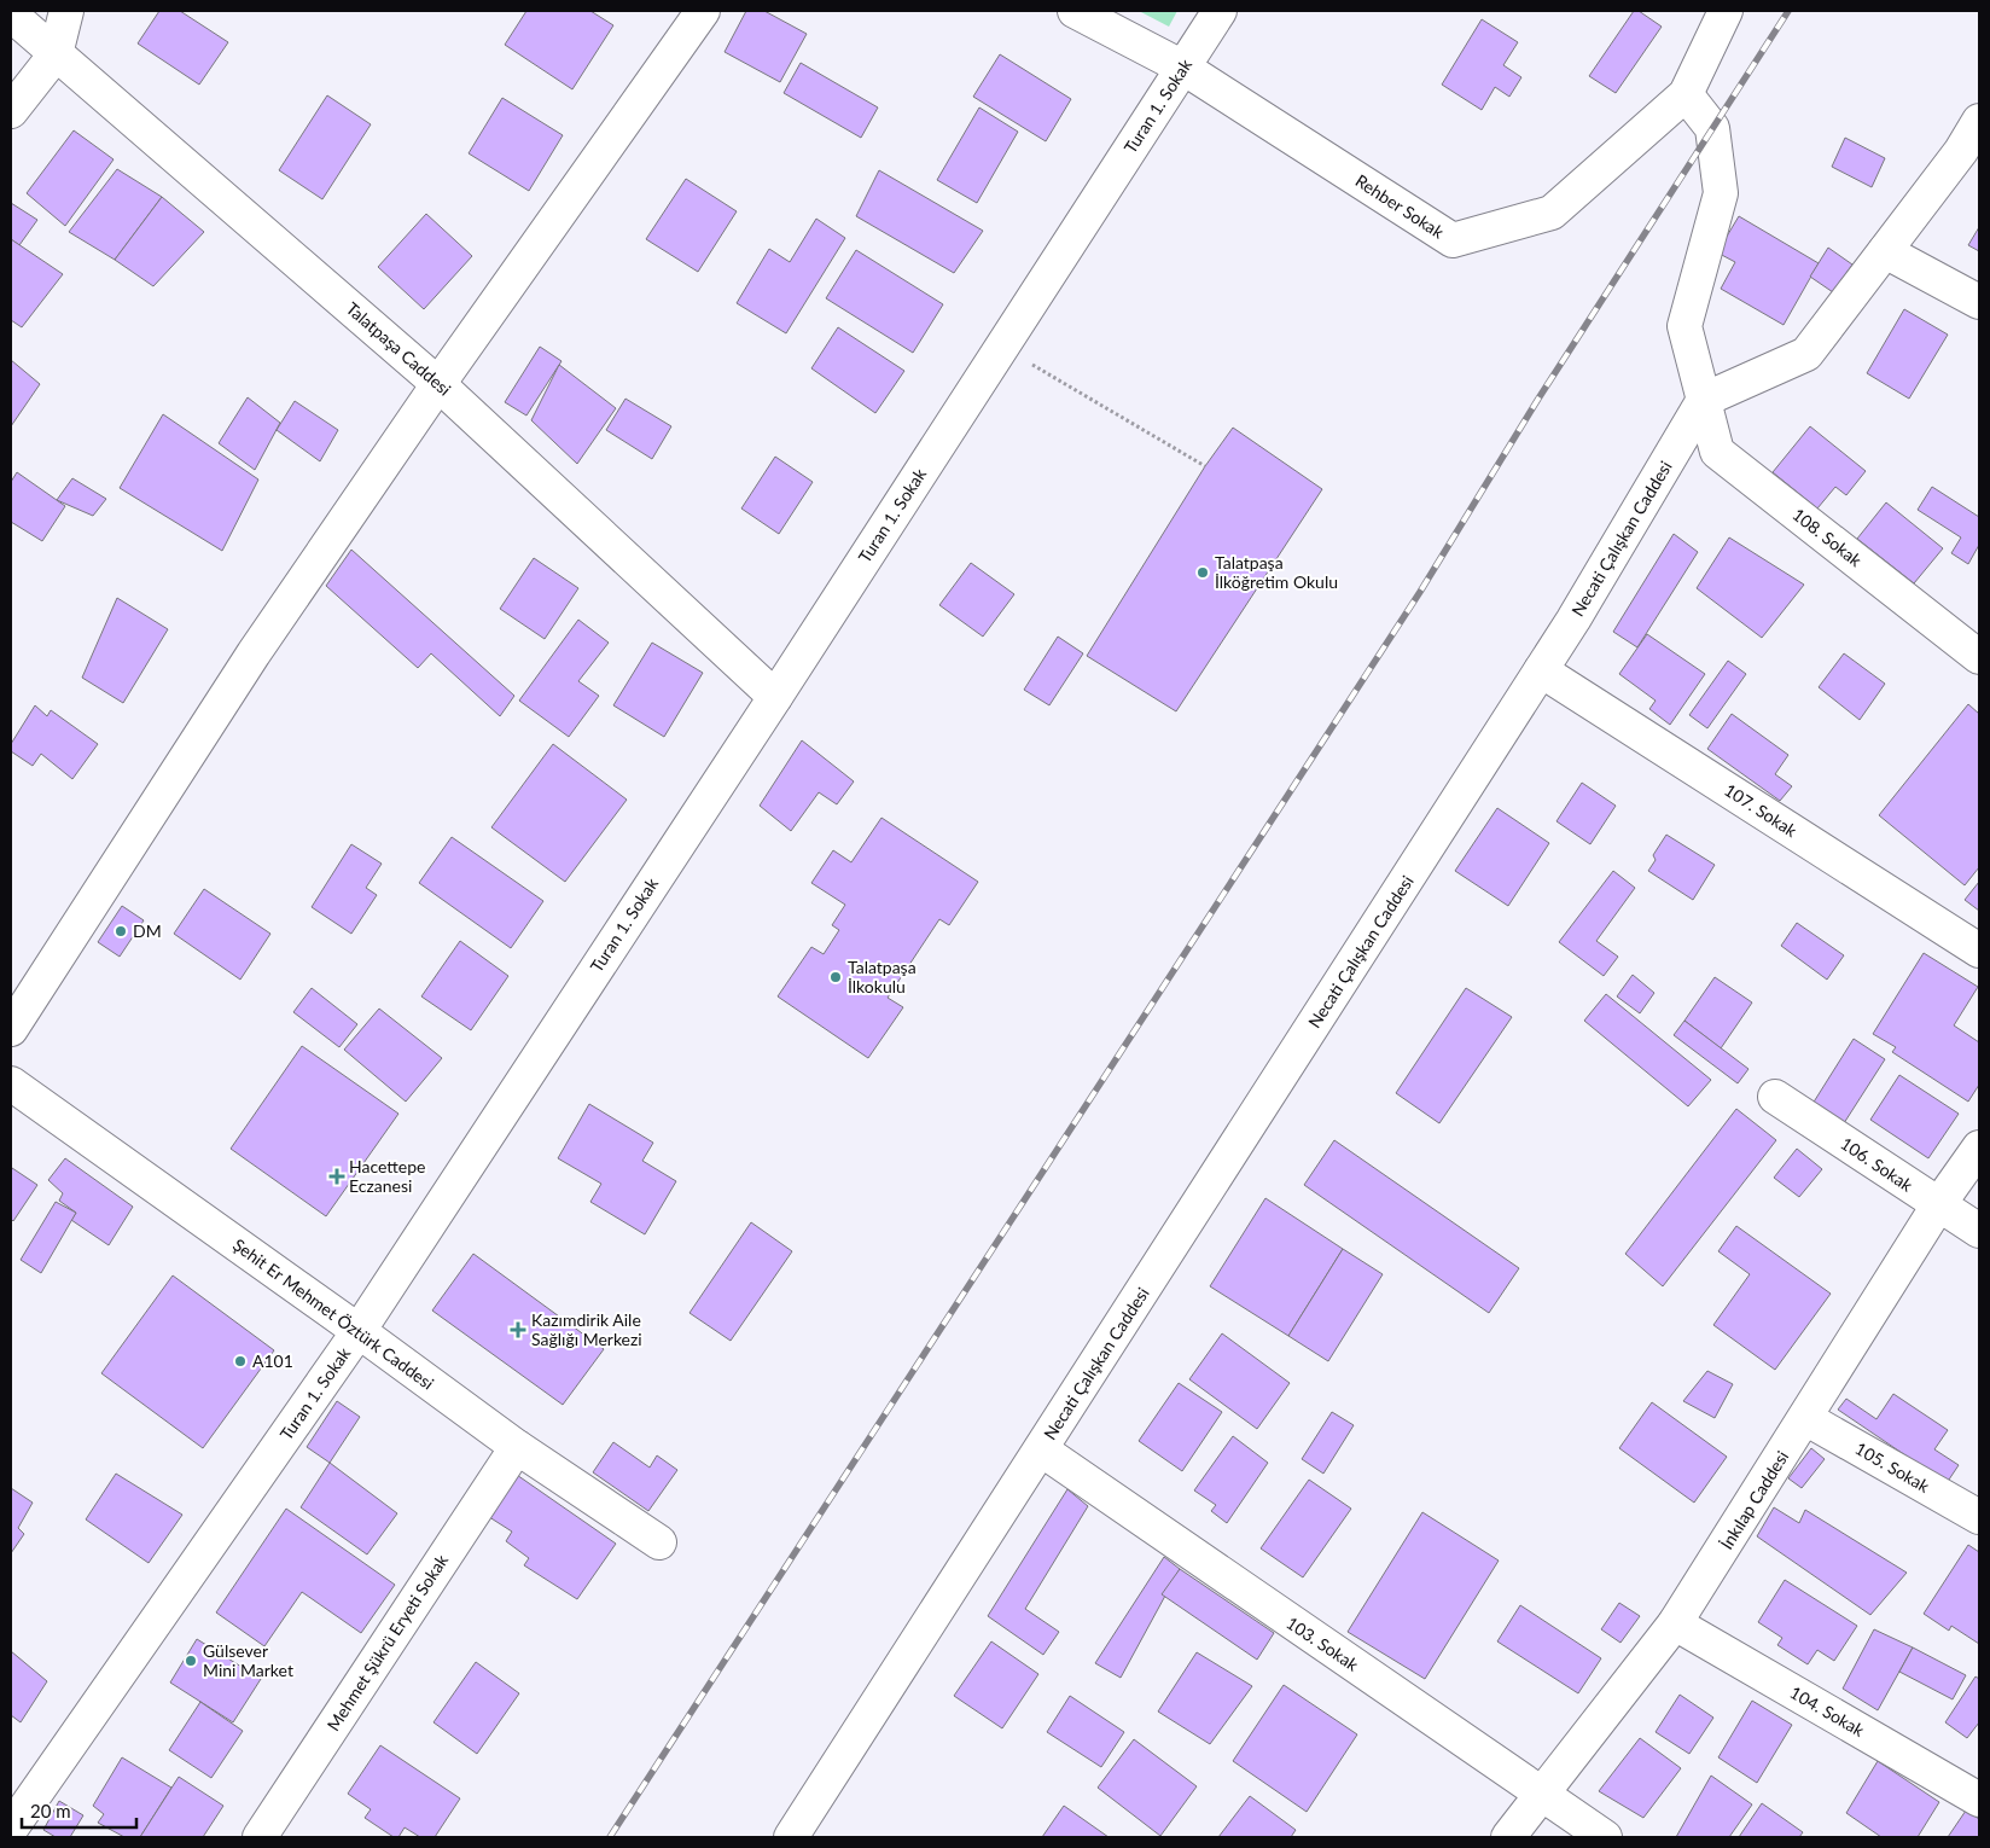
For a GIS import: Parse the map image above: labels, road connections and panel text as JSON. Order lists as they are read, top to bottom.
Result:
{
  "streets": {
    "street": [
      "Turan 1. Sokak",
      "Rehber Sokak",
      "Talatpaşa Caddesi",
      "108. Sokak",
      "Necati Çalışkan Caddesi",
      "107. Sokak",
      "106. Sokak",
      "Şehit Er Mehmet Öztürk Caddesi",
      "105. Sokak",
      "İnkılap Caddesi",
      "Mehmet Şükrü Eryeti Sokak",
      "103. Sokak",
      "104. Sokak"
    ]
  },
  "crossings": [
    ["Turan 1. Sokak", "Rehber Sokak"],
    ["Turan 1. Sokak", "Talatpaşa Caddesi"],
    ["Turan 1. Sokak", "Şehit Er Mehmet Öztürk Caddesi"],
    ["Rehber Sokak", "108. Sokak"],
    ["108. Sokak", "Necati Çalışkan Caddesi"],
    ["Necati Çalışkan Caddesi", "107. Sokak"],
    ["Necati Çalışkan Caddesi", "103. Sokak"],
    ["106. Sokak", "İnkılap Caddesi"],
    ["Şehit Er Mehmet Öztürk Caddesi", "Mehmet Şükrü Eryeti Sokak"],
    ["105. Sokak", "İnkılap Caddesi"],
    ["İnkılap Caddesi", "103. Sokak"],
    ["İnkılap Caddesi", "104. Sokak"]
  ],
  "places": {
    "other": [
      "Talatpaşa İlköğretim Okulu",
      "DM",
      "Talatpaşa İlkokulu",
      "A101",
      "Gülsever Mini Market"
    ],
    "health": ["Hacettepe Eczanesi", "Kazımdirik Aile Sağlığı Merkezi"]
  },
  "scale_bar": "20 m"
}
